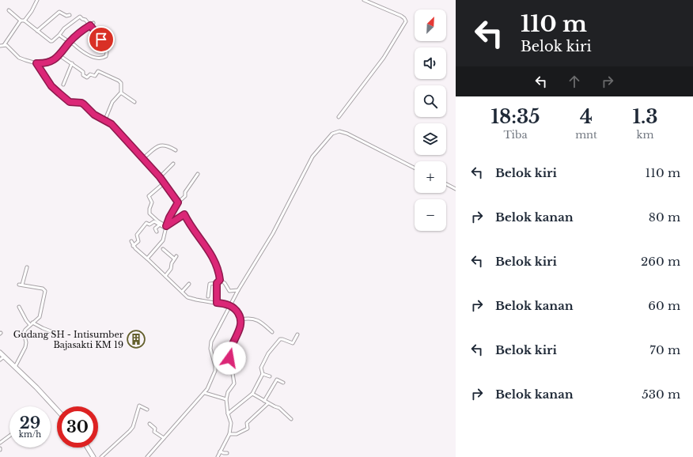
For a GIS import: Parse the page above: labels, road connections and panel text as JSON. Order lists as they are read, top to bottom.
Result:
{
  "places": {
    "building": ["Gudang SH - Intisumber Bajasakti KM 19"]
  },
  "north": "top right",
  "page": {
    "turn": ["110 m", "Belok kiri"],
    "map_buttons": ["+", "−"],
    "eta": [
      "18:35",
      "Tiba",
      "4",
      "mnt",
      "1.3",
      "km"
    ],
    "list": [
      {
        "name": "Belok kiri",
        "value": "110 m"
      },
      {
        "name": "Belok kanan",
        "value": "80 m"
      },
      {
        "name": "Belok kiri",
        "value": "260 m"
      },
      {
        "name": "Belok kanan",
        "value": "60 m"
      },
      {
        "name": "Belok kiri",
        "value": "70 m"
      },
      {
        "name": "Belok kanan",
        "value": "530 m"
      }
    ],
    "speed": "29 km/h",
    "limit": "30"
  }
}
